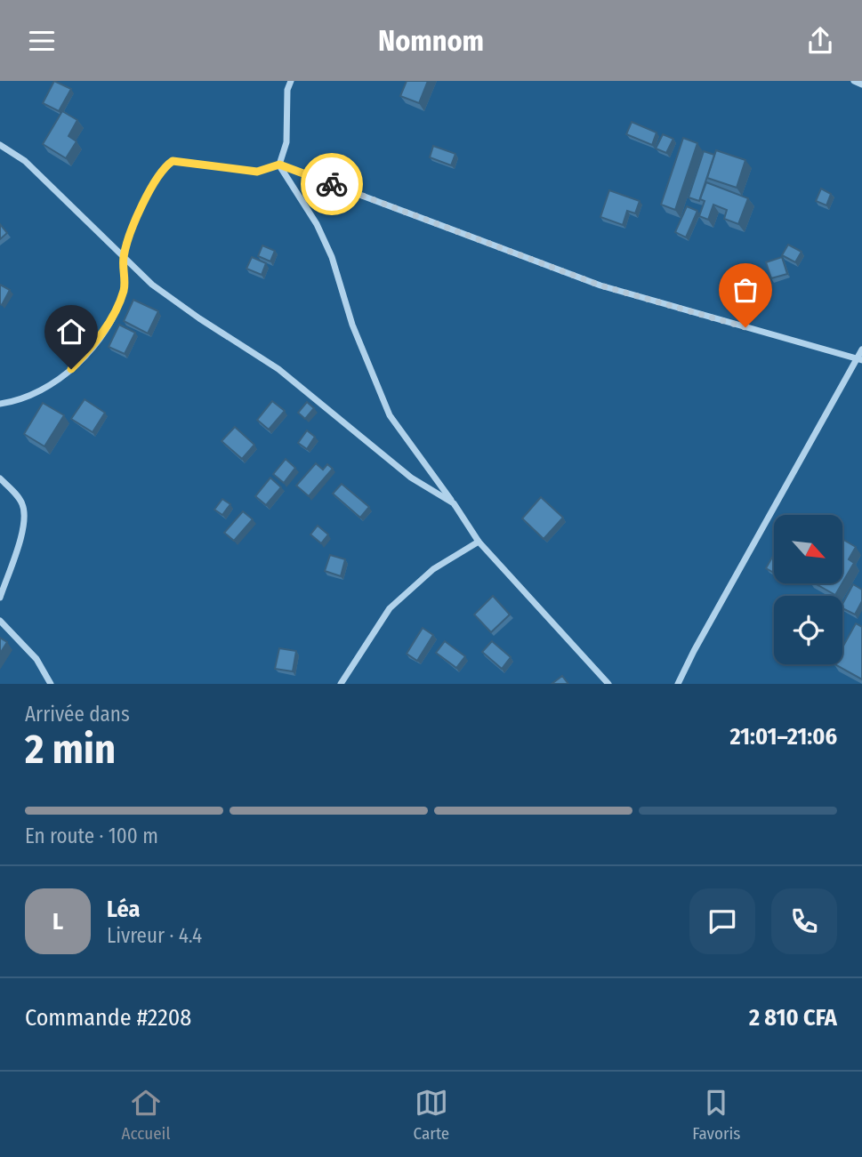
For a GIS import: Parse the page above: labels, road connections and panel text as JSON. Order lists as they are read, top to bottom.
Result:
{
  "north": "bottom right",
  "page": {
    "header": "Nomnom",
    "heading": ["2 min", "Arrivée dans", "21:01–21:06"],
    "panel": [
      "Léa",
      "Livreur · 4.4",
      "Commande #2208",
      "2 810 CFA"
    ],
    "bar": "En route · 100 m",
    "round": "L",
    "tabs": ["Accueil", "Carte", "Favoris"]
  }
}
